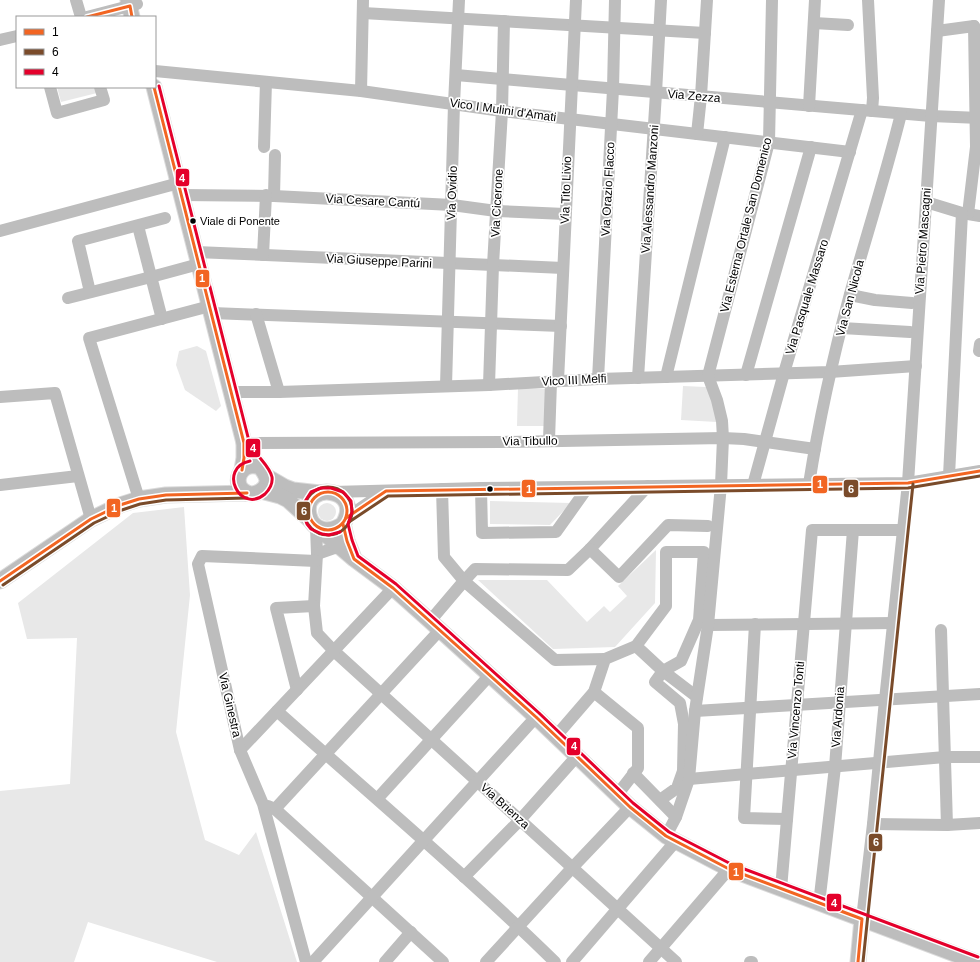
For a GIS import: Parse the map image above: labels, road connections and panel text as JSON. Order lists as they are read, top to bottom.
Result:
{
  "streets": {
    "street": [
      "Via Zezza",
      "Vico I Mulini d'Amati",
      "Via Orazio Flacco",
      "Via Alessandro Manzoni",
      "Via Tito Livio",
      "Via Ovidio",
      "Via Cesare Cantú",
      "Via Cicerone",
      "Via Esterna Ortale San Domenico",
      "Via Pietro Mascagni",
      "Via Giuseppe Parini",
      "Via Pasquale Massaro",
      "Via San Nicola",
      "Vico III Melfi",
      "Via Tibullo",
      "Via Ginestra",
      "Via Vincenzo Tonti",
      "Via Ardonia",
      "Via Brienza"
    ]
  },
  "crossings": [
    ["Via Zezza", "Via Orazio Flacco"],
    ["Via Zezza", "Via Alessandro Manzoni"],
    ["Via Zezza", "Via Tito Livio"],
    ["Via Zezza", "Via Ovidio"],
    ["Via Zezza", "Via Cicerone"],
    ["Via Zezza", "Via Esterna Ortale San Domenico"],
    ["Via Zezza", "Via Pietro Mascagni"],
    ["Via Zezza", "Via Pasquale Massaro"],
    ["Via Zezza", "Via San Nicola"],
    ["Vico I Mulini d'Amati", "Via Orazio Flacco"],
    ["Vico I Mulini d'Amati", "Via Alessandro Manzoni"],
    ["Vico I Mulini d'Amati", "Via Tito Livio"],
    ["Vico I Mulini d'Amati", "Via Ovidio"],
    ["Vico I Mulini d'Amati", "Via Cicerone"],
    ["Vico I Mulini d'Amati", "Via Esterna Ortale San Domenico"],
    ["Vico I Mulini d'Amati", "Via Pasquale Massaro"],
    ["Via Orazio Flacco", "Vico III Melfi"],
    ["Via Alessandro Manzoni", "Vico III Melfi"],
    ["Via Tito Livio", "Via Cesare Cantú"],
    ["Via Tito Livio", "Via Giuseppe Parini"],
    ["Via Tito Livio", "Vico III Melfi"],
    ["Via Tito Livio", "Via Tibullo"],
    ["Via Ovidio", "Via Cesare Cantú"],
    ["Via Ovidio", "Via Giuseppe Parini"],
    ["Via Ovidio", "Vico III Melfi"],
    ["Via Cesare Cantú", "Via Cicerone"],
    ["Via Cicerone", "Via Giuseppe Parini"],
    ["Via Cicerone", "Vico III Melfi"],
    ["Via Esterna Ortale San Domenico", "Vico III Melfi"],
    ["Via Pietro Mascagni", "Vico III Melfi"],
    ["Via Pasquale Massaro", "Vico III Melfi"],
    ["Via Pasquale Massaro", "Via Tibullo"],
    ["Via San Nicola", "Vico III Melfi"],
    ["Via San Nicola", "Via Tibullo"],
    ["Via Ginestra", "Via Brienza"],
    ["Via Vincenzo Tonti", "Via Ardonia"]
  ],
  "places": ["Viale di Ponente"],
  "lines": ["transit line 1", "transit line 4", "transit line 6"],
  "legend": ["1", "6", "4"]
}
